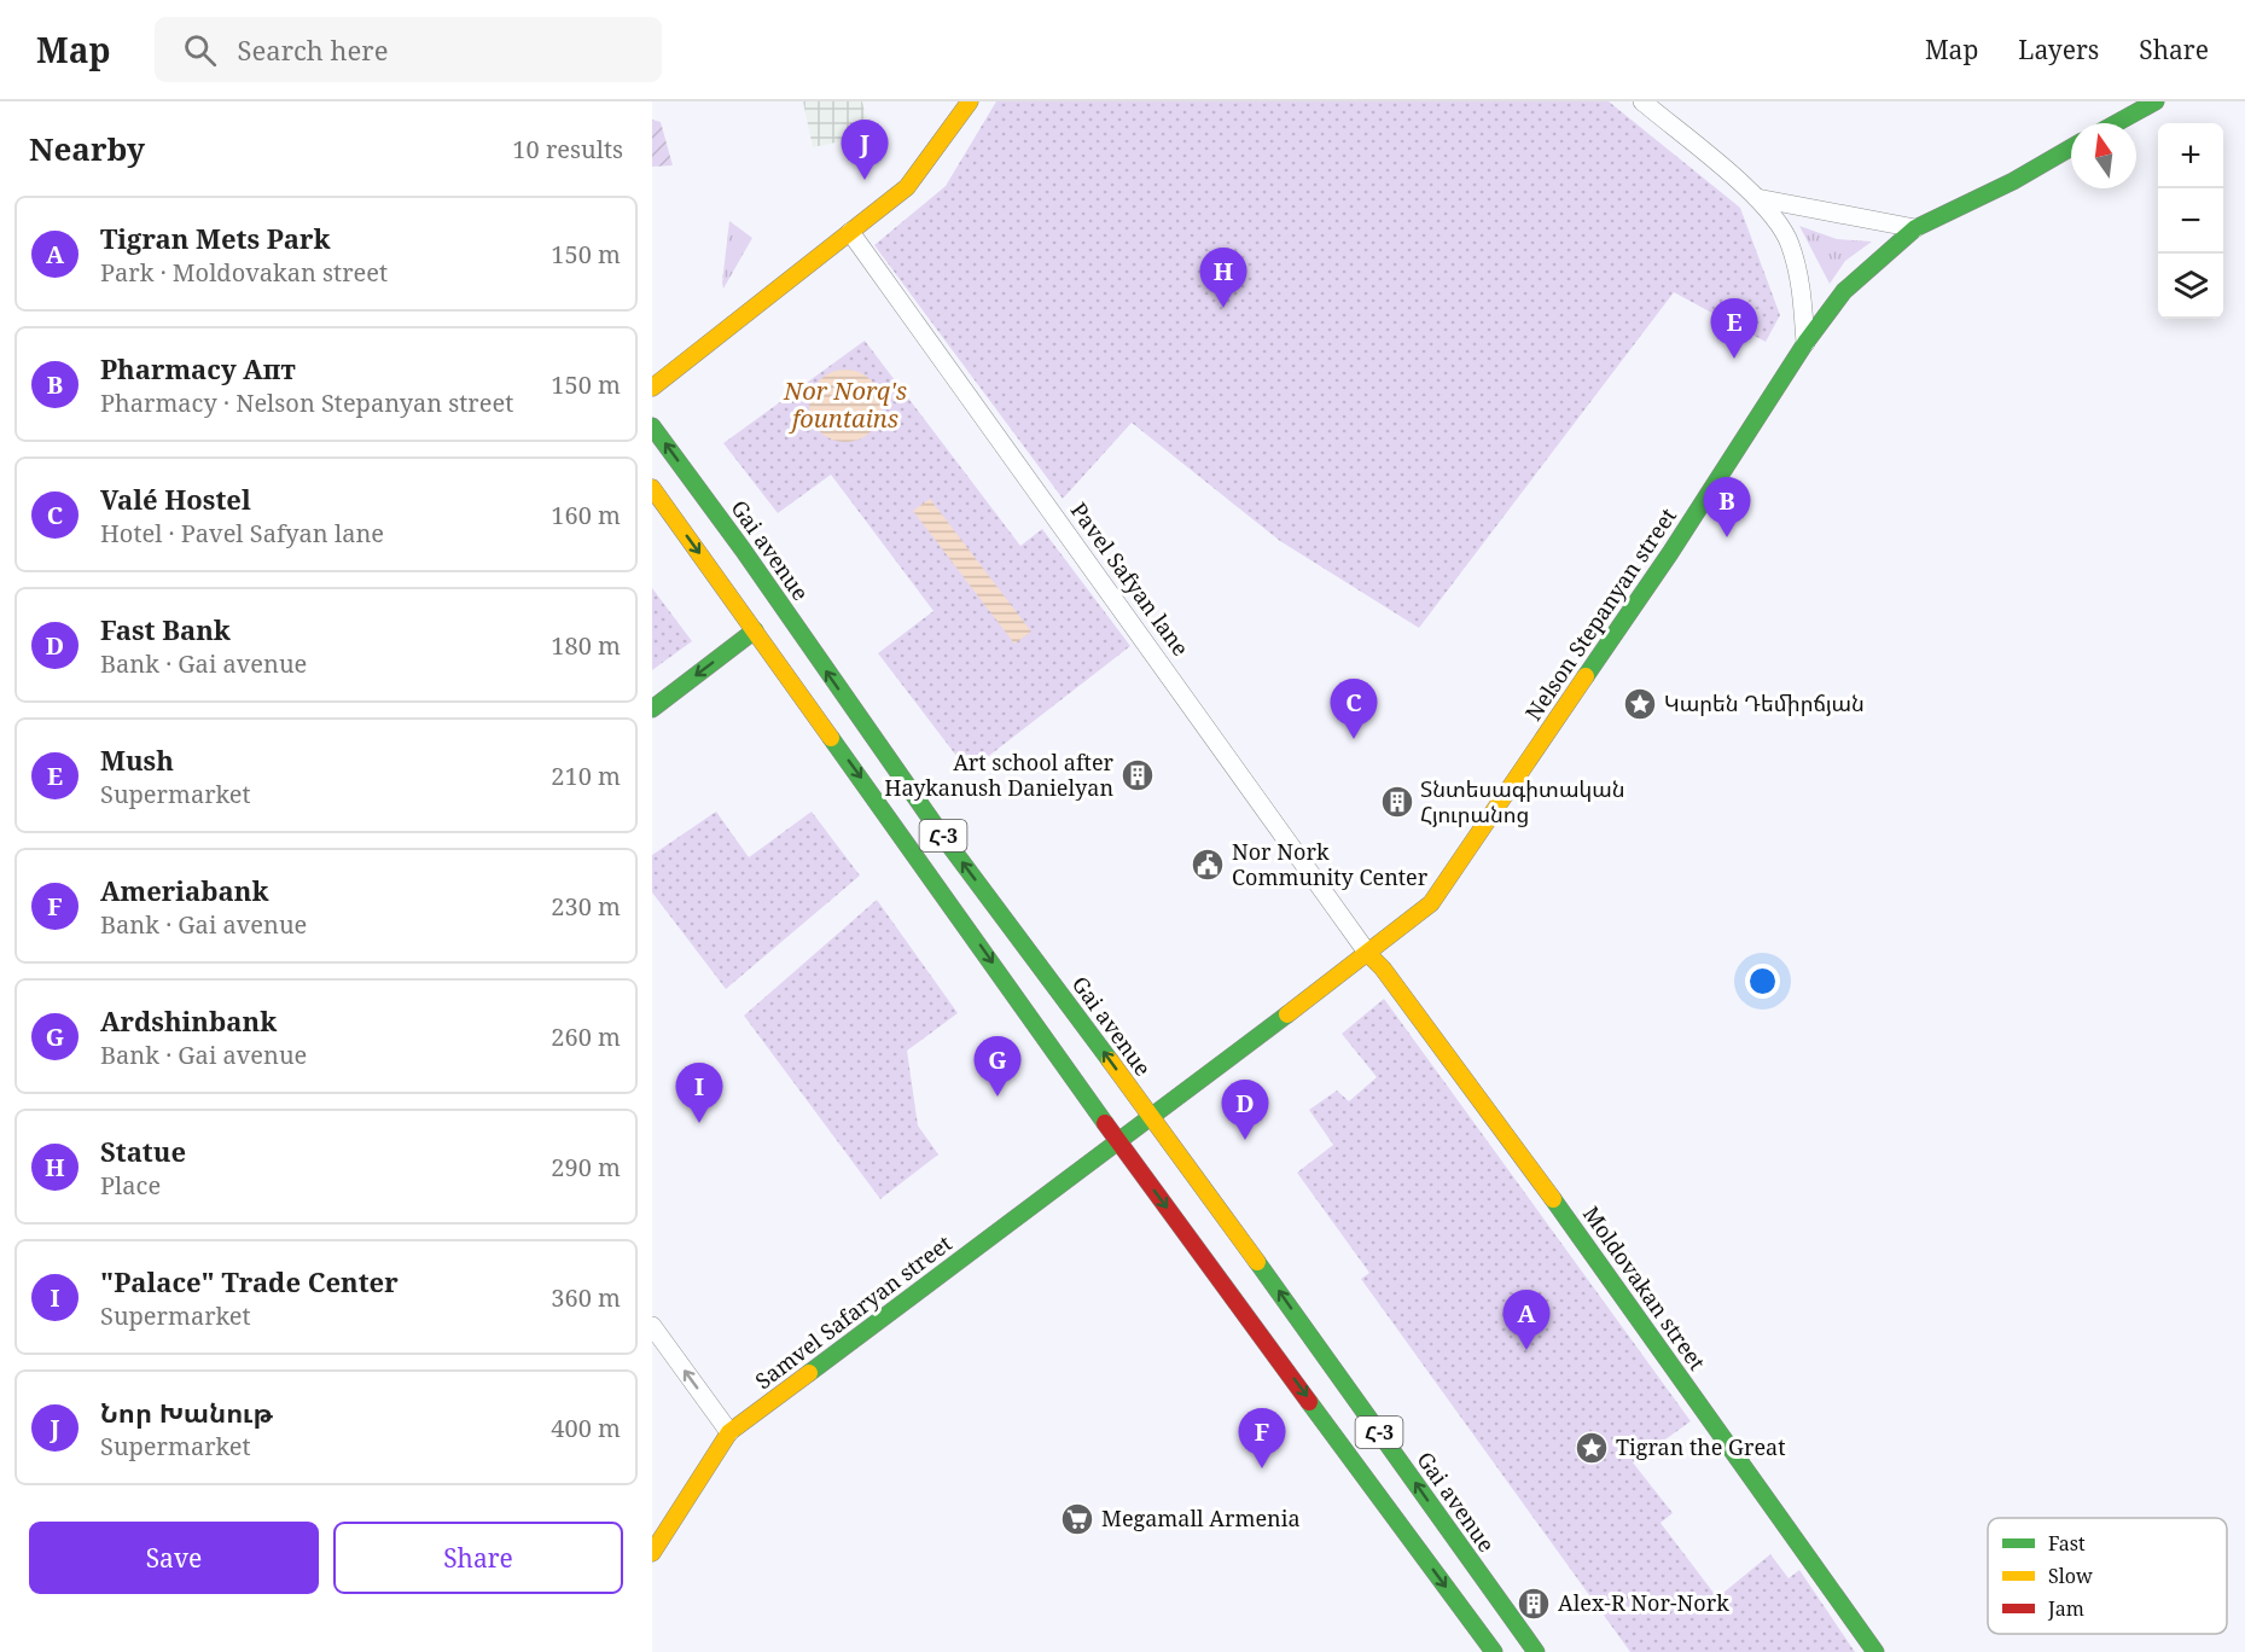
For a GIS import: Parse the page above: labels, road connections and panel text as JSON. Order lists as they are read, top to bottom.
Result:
{
  "streets": {
    "main road": [
      "Gai avenue",
      "Nelson Stepanyan street",
      "Հ-3",
      "Moldovakan street",
      "Samvel Safaryan street"
    ],
    "street": ["Pavel Safyan lane"]
  },
  "crossings": [
    ["Gai avenue", "Nelson Stepanyan street"],
    ["Gai avenue", "Samvel Safaryan street"],
    ["Pavel Safyan lane", "Nelson Stepanyan street"],
    ["Pavel Safyan lane", "Moldovakan street"],
    ["Nelson Stepanyan street", "Moldovakan street"],
    ["Nelson Stepanyan street", "Samvel Safaryan street"],
    ["Հ-3", "Samvel Safaryan street"]
  ],
  "water": ["Nor Norq's fountains"],
  "places": {
    "place": ["Կարեն Դեմիրճյան", "Tigran the Great"],
    "building": ["Art school after Haykanush Danielyan", "Տնտեսագիտական Հյուրանոց", "Alex-R Nor-Nork"],
    "public building": ["Nor Nork Community Center"],
    "supermarket": ["Megamall Armenia"]
  },
  "legend": ["Fast", "Slow", "Jam"],
  "north": "top",
  "page": {
    "header": "Map",
    "search": "Search here",
    "nav": ["Map", "Layers", "Share"],
    "heading": ["Nearby", "10 results"],
    "pins": [
      "J",
      "H",
      "E",
      "B",
      "C",
      "G",
      "I",
      "D",
      "A",
      "F"
    ],
    "map_buttons": ["+", "−"],
    "list": [
      {
        "mark": "A",
        "name": "Tigran Mets Park",
        "note": "Park · Moldovakan street",
        "value": "150 m"
      },
      {
        "mark": "B",
        "name": "Pharmacy Апт",
        "note": "Pharmacy · Nelson Stepanyan street",
        "value": "150 m"
      },
      {
        "mark": "C",
        "name": "Valé Hostel",
        "note": "Hotel · Pavel Safyan lane",
        "value": "160 m"
      },
      {
        "mark": "D",
        "name": "Fast Bank",
        "note": "Bank · Gai avenue",
        "value": "180 m"
      },
      {
        "mark": "E",
        "name": "Mush",
        "note": "Supermarket",
        "value": "210 m"
      },
      {
        "mark": "F",
        "name": "Ameriabank",
        "note": "Bank · Gai avenue",
        "value": "230 m"
      },
      {
        "mark": "G",
        "name": "Ardshinbank",
        "note": "Bank · Gai avenue",
        "value": "260 m"
      },
      {
        "mark": "H",
        "name": "Statue",
        "note": "Place",
        "value": "290 m"
      },
      {
        "mark": "I",
        "name": "\"Palace\" Trade Center",
        "note": "Supermarket",
        "value": "360 m"
      },
      {
        "mark": "J",
        "name": "Նոր Խանութ",
        "note": "Supermarket",
        "value": "400 m"
      }
    ],
    "buttons": ["Save", "Share"]
  }
}
